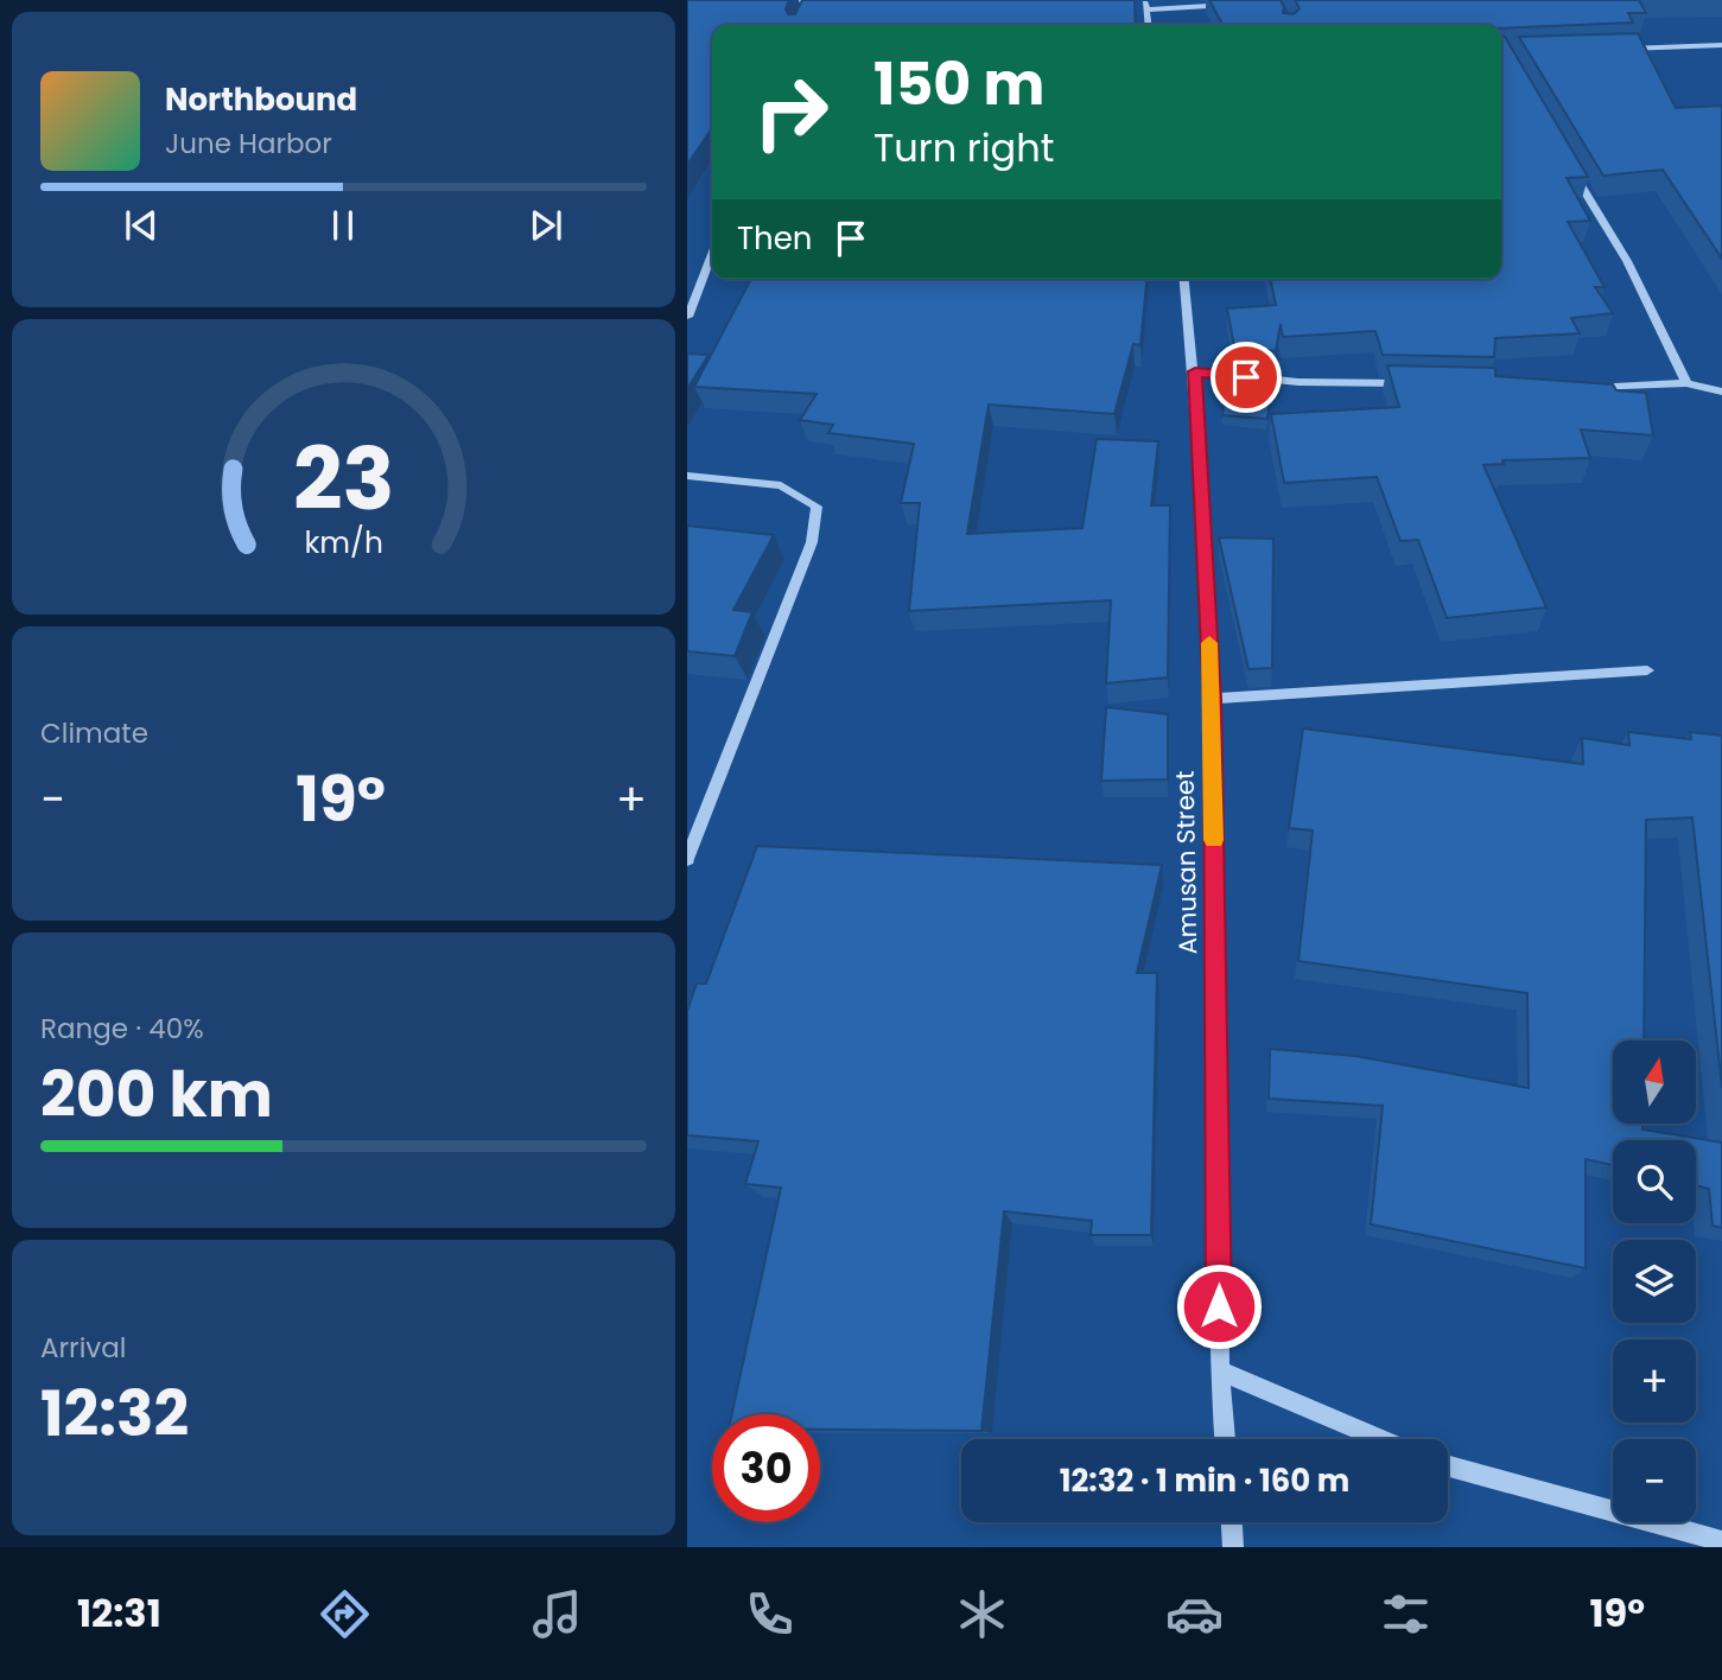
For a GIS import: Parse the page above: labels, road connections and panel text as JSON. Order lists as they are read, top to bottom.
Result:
{
  "streets": {
    "street": ["Amusan Street"]
  },
  "north": "top",
  "page": {
    "turn": ["150 m", "Turn right"],
    "song": ["Northbound", "June Harbor"],
    "then": "Then",
    "tile": [
      "Climate",
      ["Range · 40%", "200 km"],
      ["Arrival", "12:32"]
    ],
    "heat": ["−", "19°", "+"],
    "map_buttons": ["+", "−"],
    "limit": "30",
    "trip": "12:32 · 1 min · 160 m",
    "tabs": ["12:31", "19°"],
    "gauge": ["23", "km/h"]
  }
}
